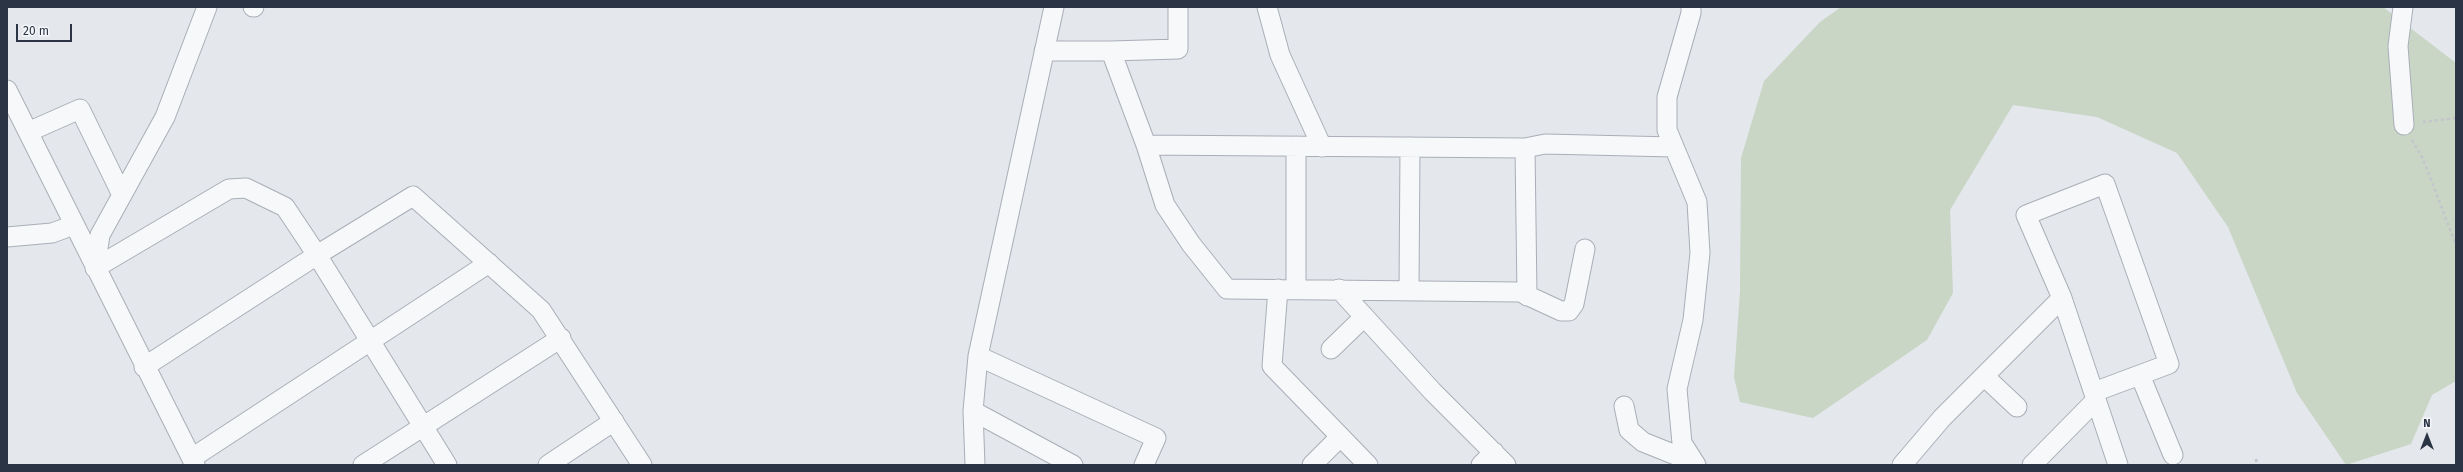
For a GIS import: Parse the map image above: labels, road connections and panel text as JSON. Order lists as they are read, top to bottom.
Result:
{
  "scale_bar": "20 m",
  "north": "top"
}
